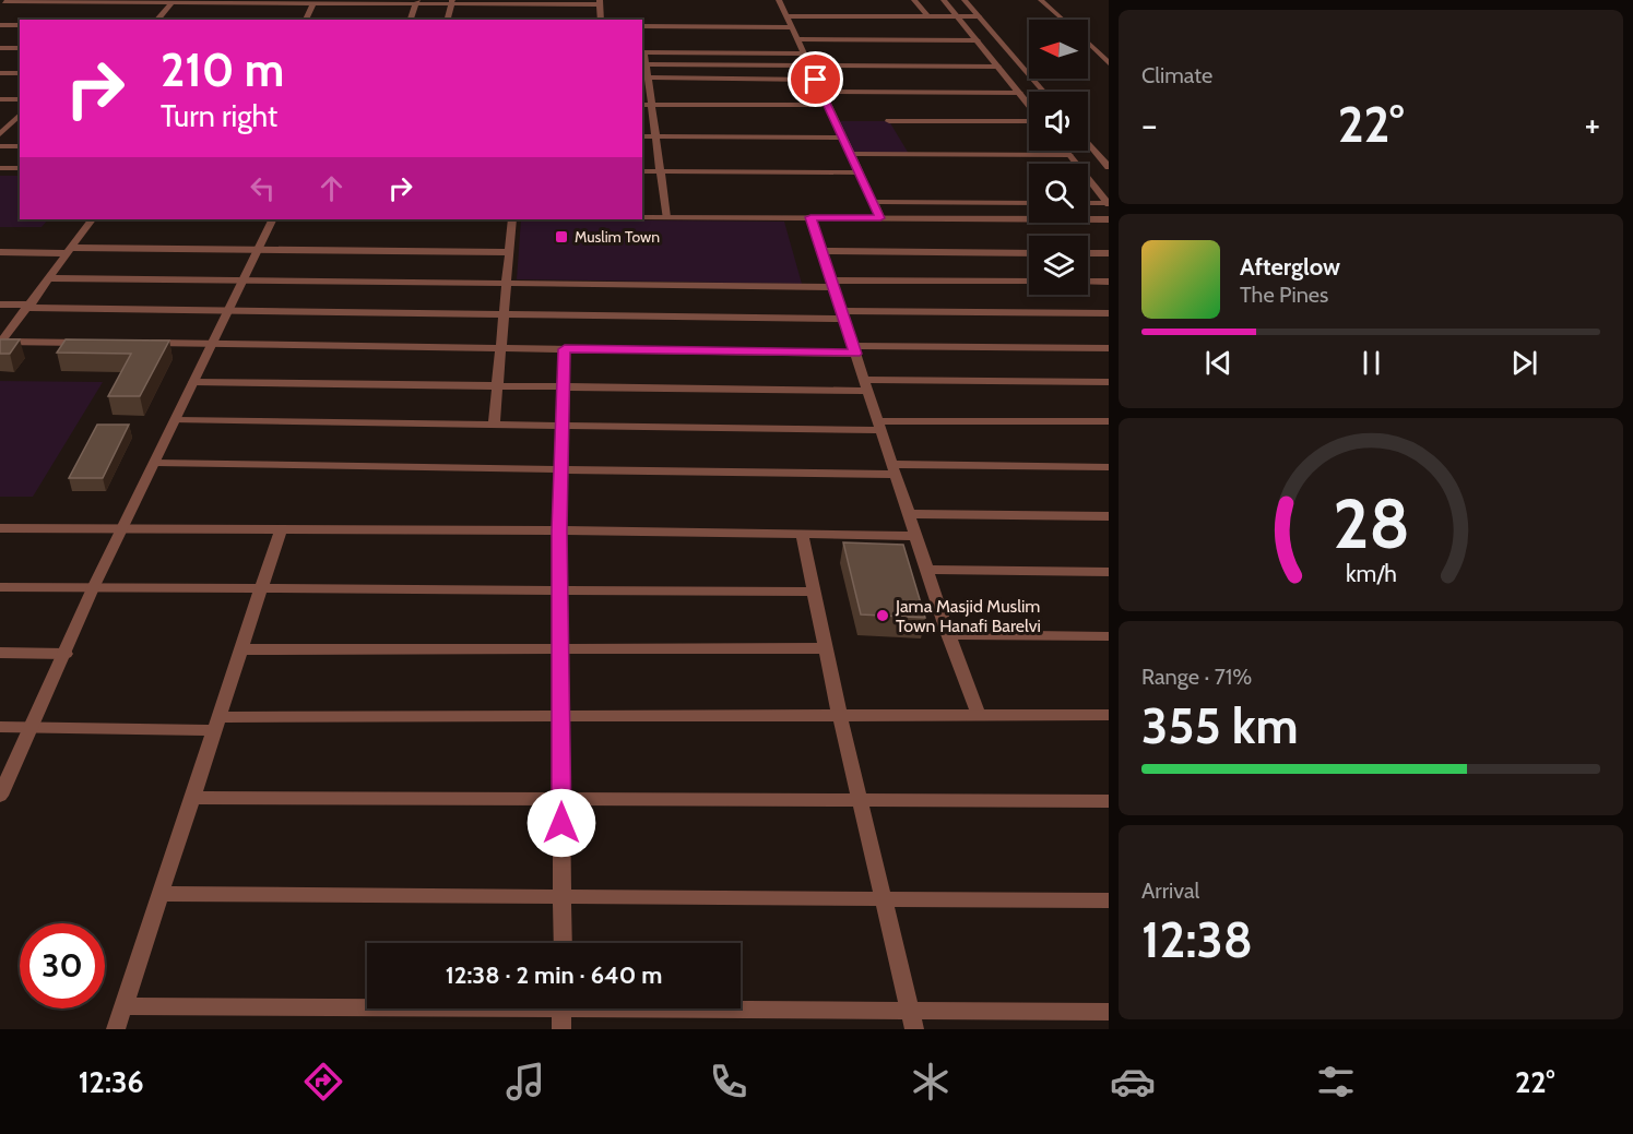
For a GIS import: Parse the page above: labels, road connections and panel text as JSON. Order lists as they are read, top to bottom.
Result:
{
  "places": {
    "transit": ["Muslim Town"],
    "other": ["Jama Masjid Muslim Town Hanafi Barelvi"]
  },
  "north": "left",
  "page": {
    "tile": [
      "Climate",
      ["Range · 71%", "355 km"],
      ["Arrival", "12:38"]
    ],
    "turn": ["210 m", "Turn right"],
    "heat": ["−", "22°", "+"],
    "song": ["Afterglow", "The Pines"],
    "limit": "30",
    "trip": "12:38 · 2 min · 640 m",
    "tabs": ["12:36", "22°"],
    "gauge": ["28", "km/h"]
  }
}
